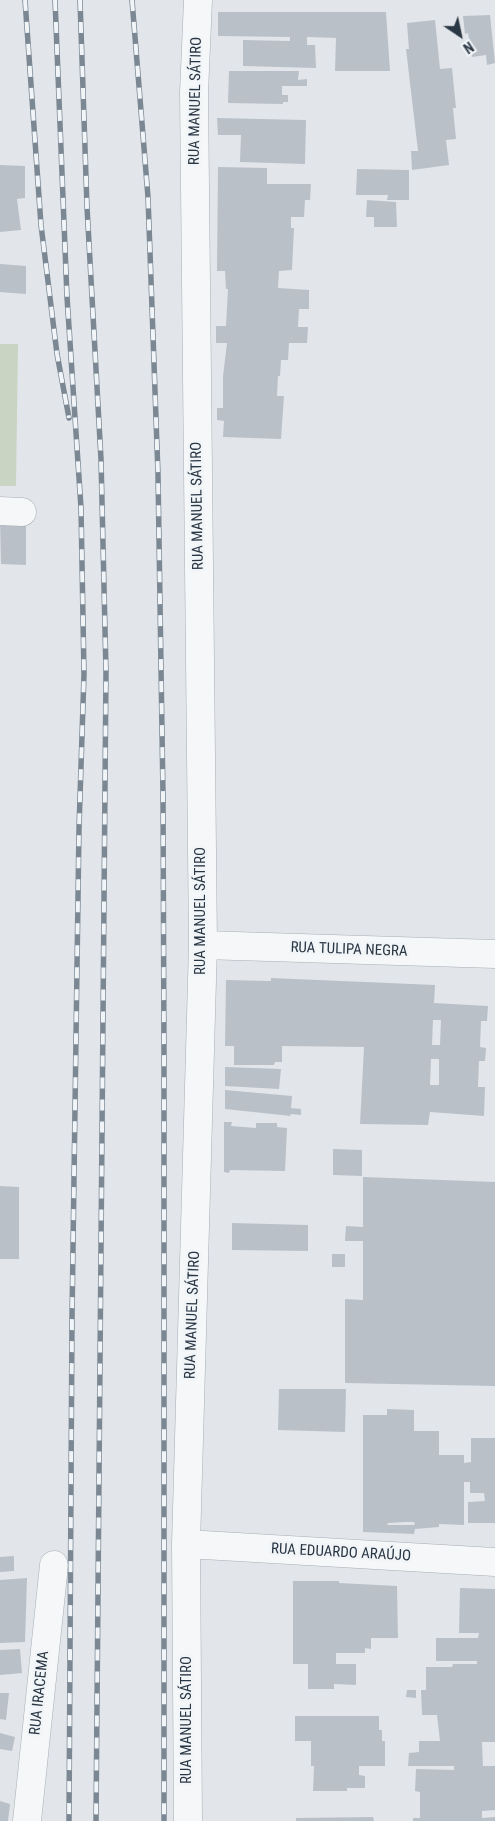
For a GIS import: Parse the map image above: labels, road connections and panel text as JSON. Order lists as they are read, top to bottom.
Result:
{
  "streets": {
    "street": [
      "RUA MANUEL SÁTIRO",
      "RUA TULIPA NEGRA",
      "RUA EDUARDO ARAÚJO",
      "RUA IRACEMA"
    ]
  },
  "crossings": [
    ["RUA MANUEL SÁTIRO", "RUA TULIPA NEGRA"],
    ["RUA MANUEL SÁTIRO", "RUA EDUARDO ARAÚJO"]
  ],
  "north": "bottom right"
}
